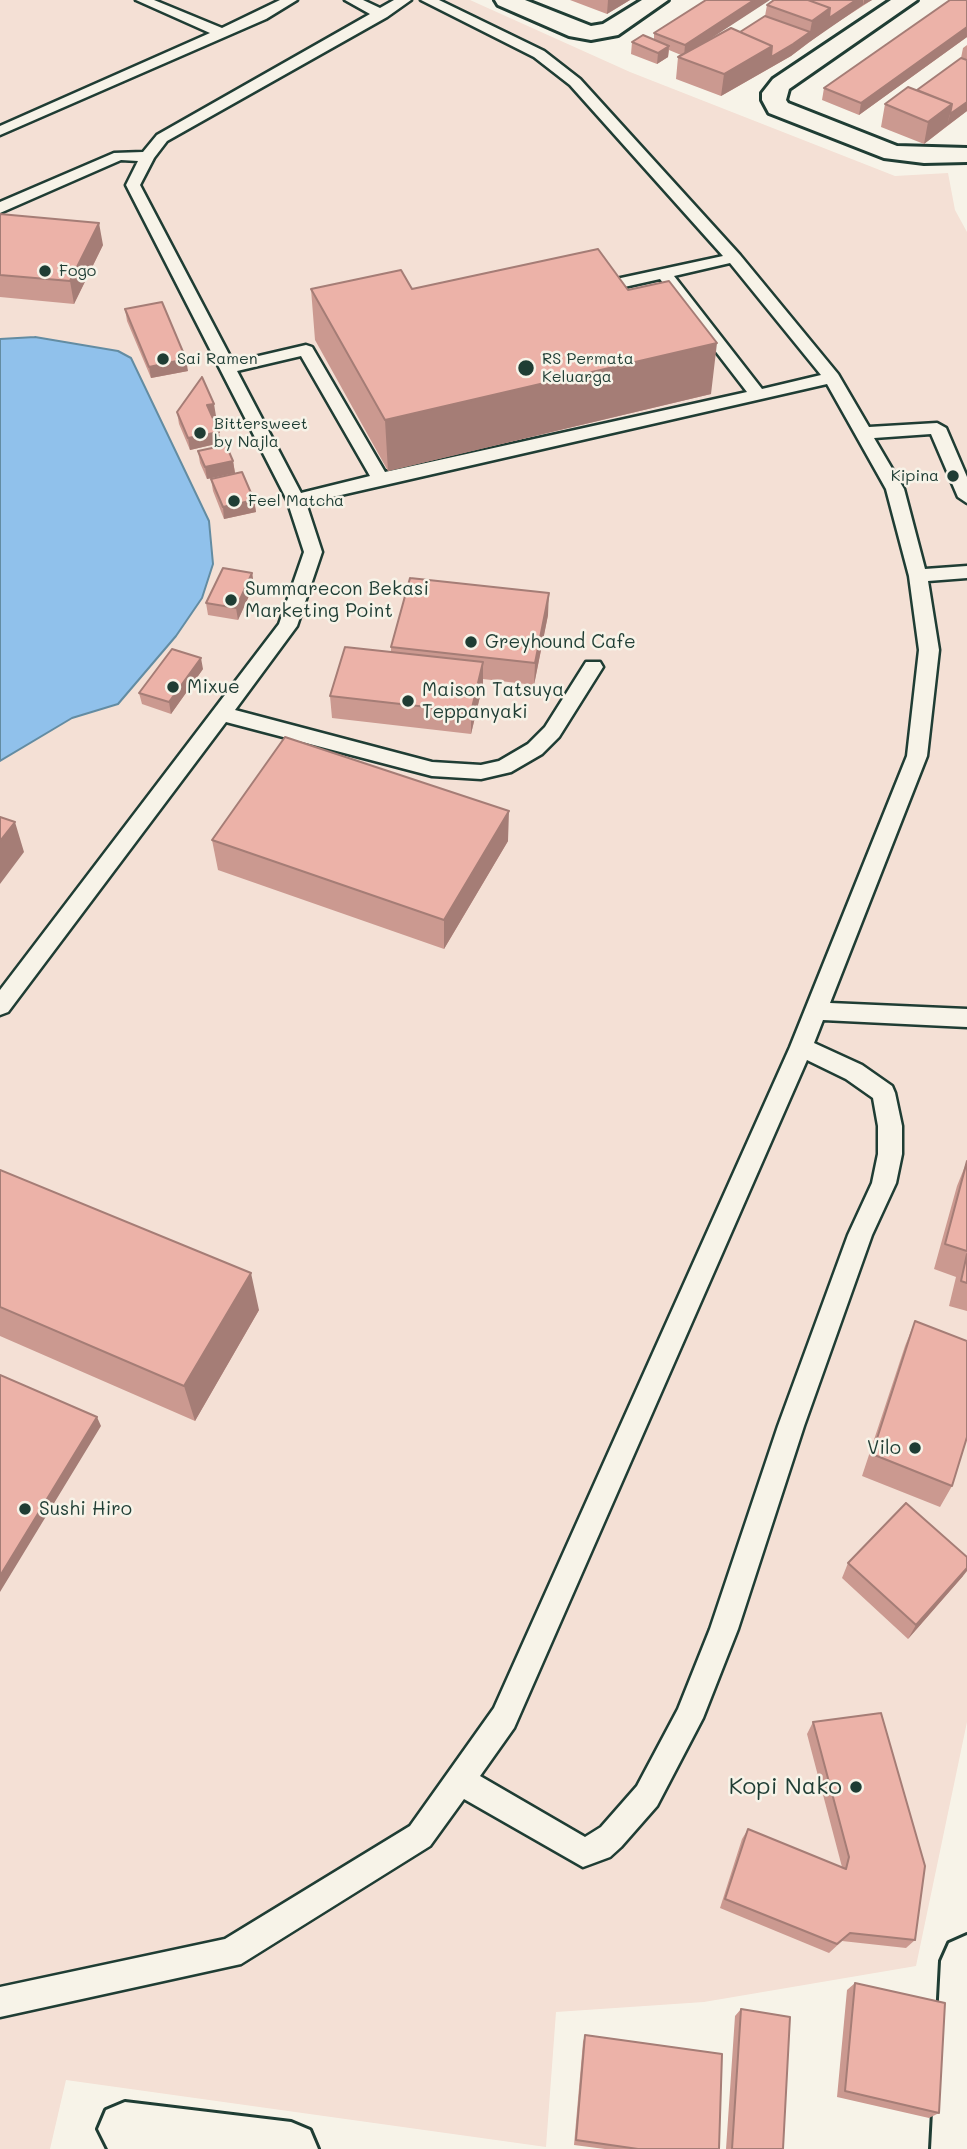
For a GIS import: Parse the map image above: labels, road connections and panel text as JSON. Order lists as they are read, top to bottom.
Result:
{
  "places": [
    "Fogo",
    "Sai Ramen",
    "RS Permata Keluarga",
    "Bittersweet by Najla",
    "Kipina",
    "Feel Matcha",
    "Summarecon Bekasi Marketing Point",
    "Greyhound Cafe",
    "Mixue",
    "Maison Tatsuya Teppanyaki",
    "Vilo",
    "Sushi Hiro",
    "Kopi Nako"
  ]
}
